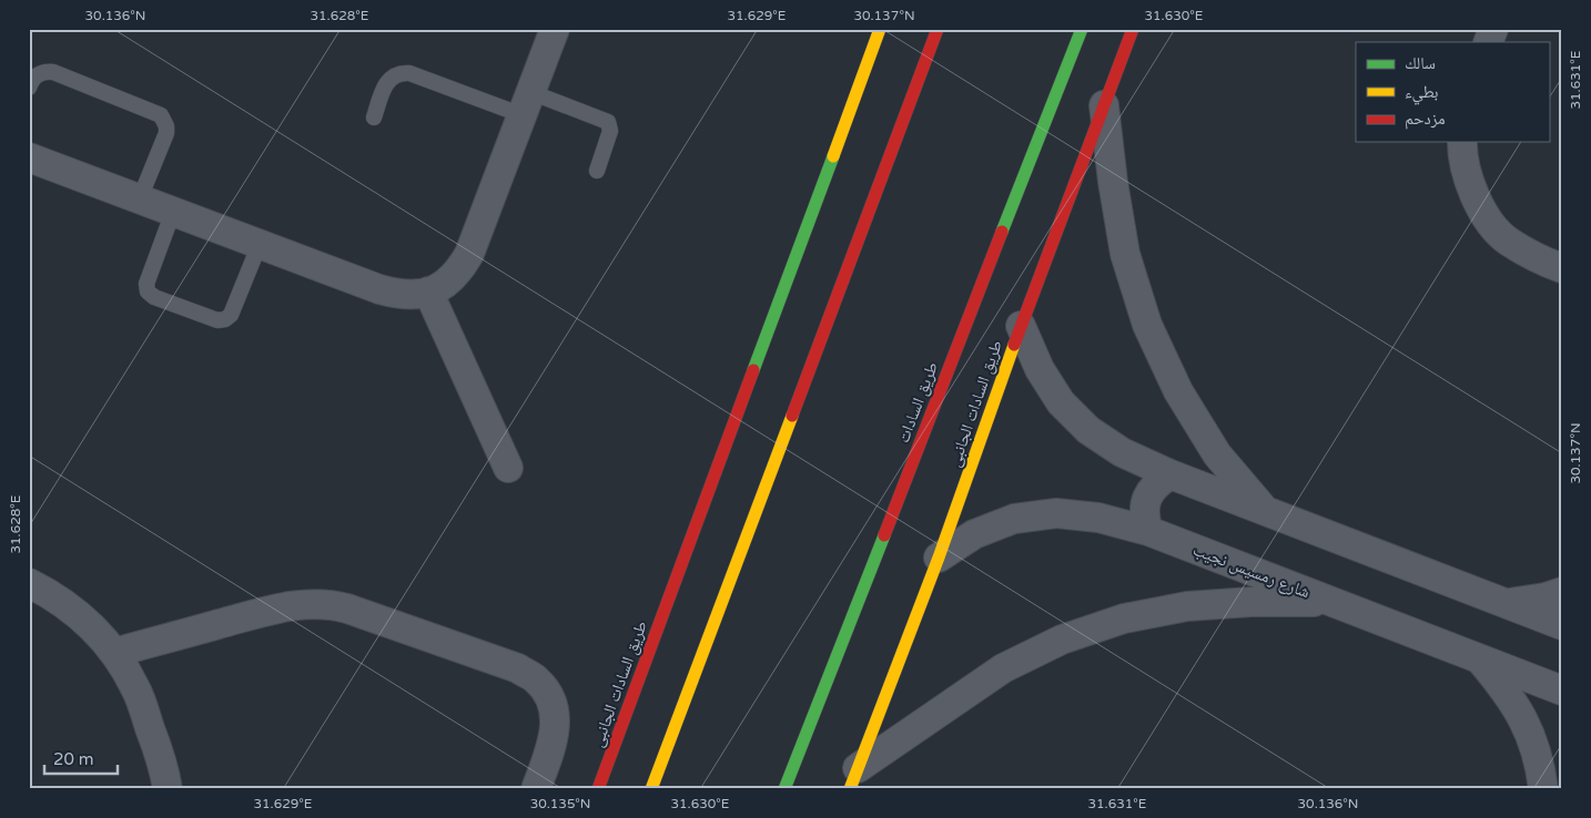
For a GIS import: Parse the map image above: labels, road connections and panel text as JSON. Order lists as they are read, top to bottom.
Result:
{
  "streets": {
    "main road": ["طريق السادات", "طريق السادات الجانبى"],
    "street": ["شارع رمسيس نجيب"]
  },
  "crossings": [
    ["طريق السادات الجانبى", "شارع رمسيس نجيب"]
  ],
  "legend": ["سالك", "بطيء", "مزدحم"],
  "scale_bar": "20 m",
  "coordinates": [
    "30.136°N",
    "31.628°E",
    "31.629°E",
    "30.137°N",
    "31.630°E",
    "31.631°E",
    "30.135°N"
  ]
}
